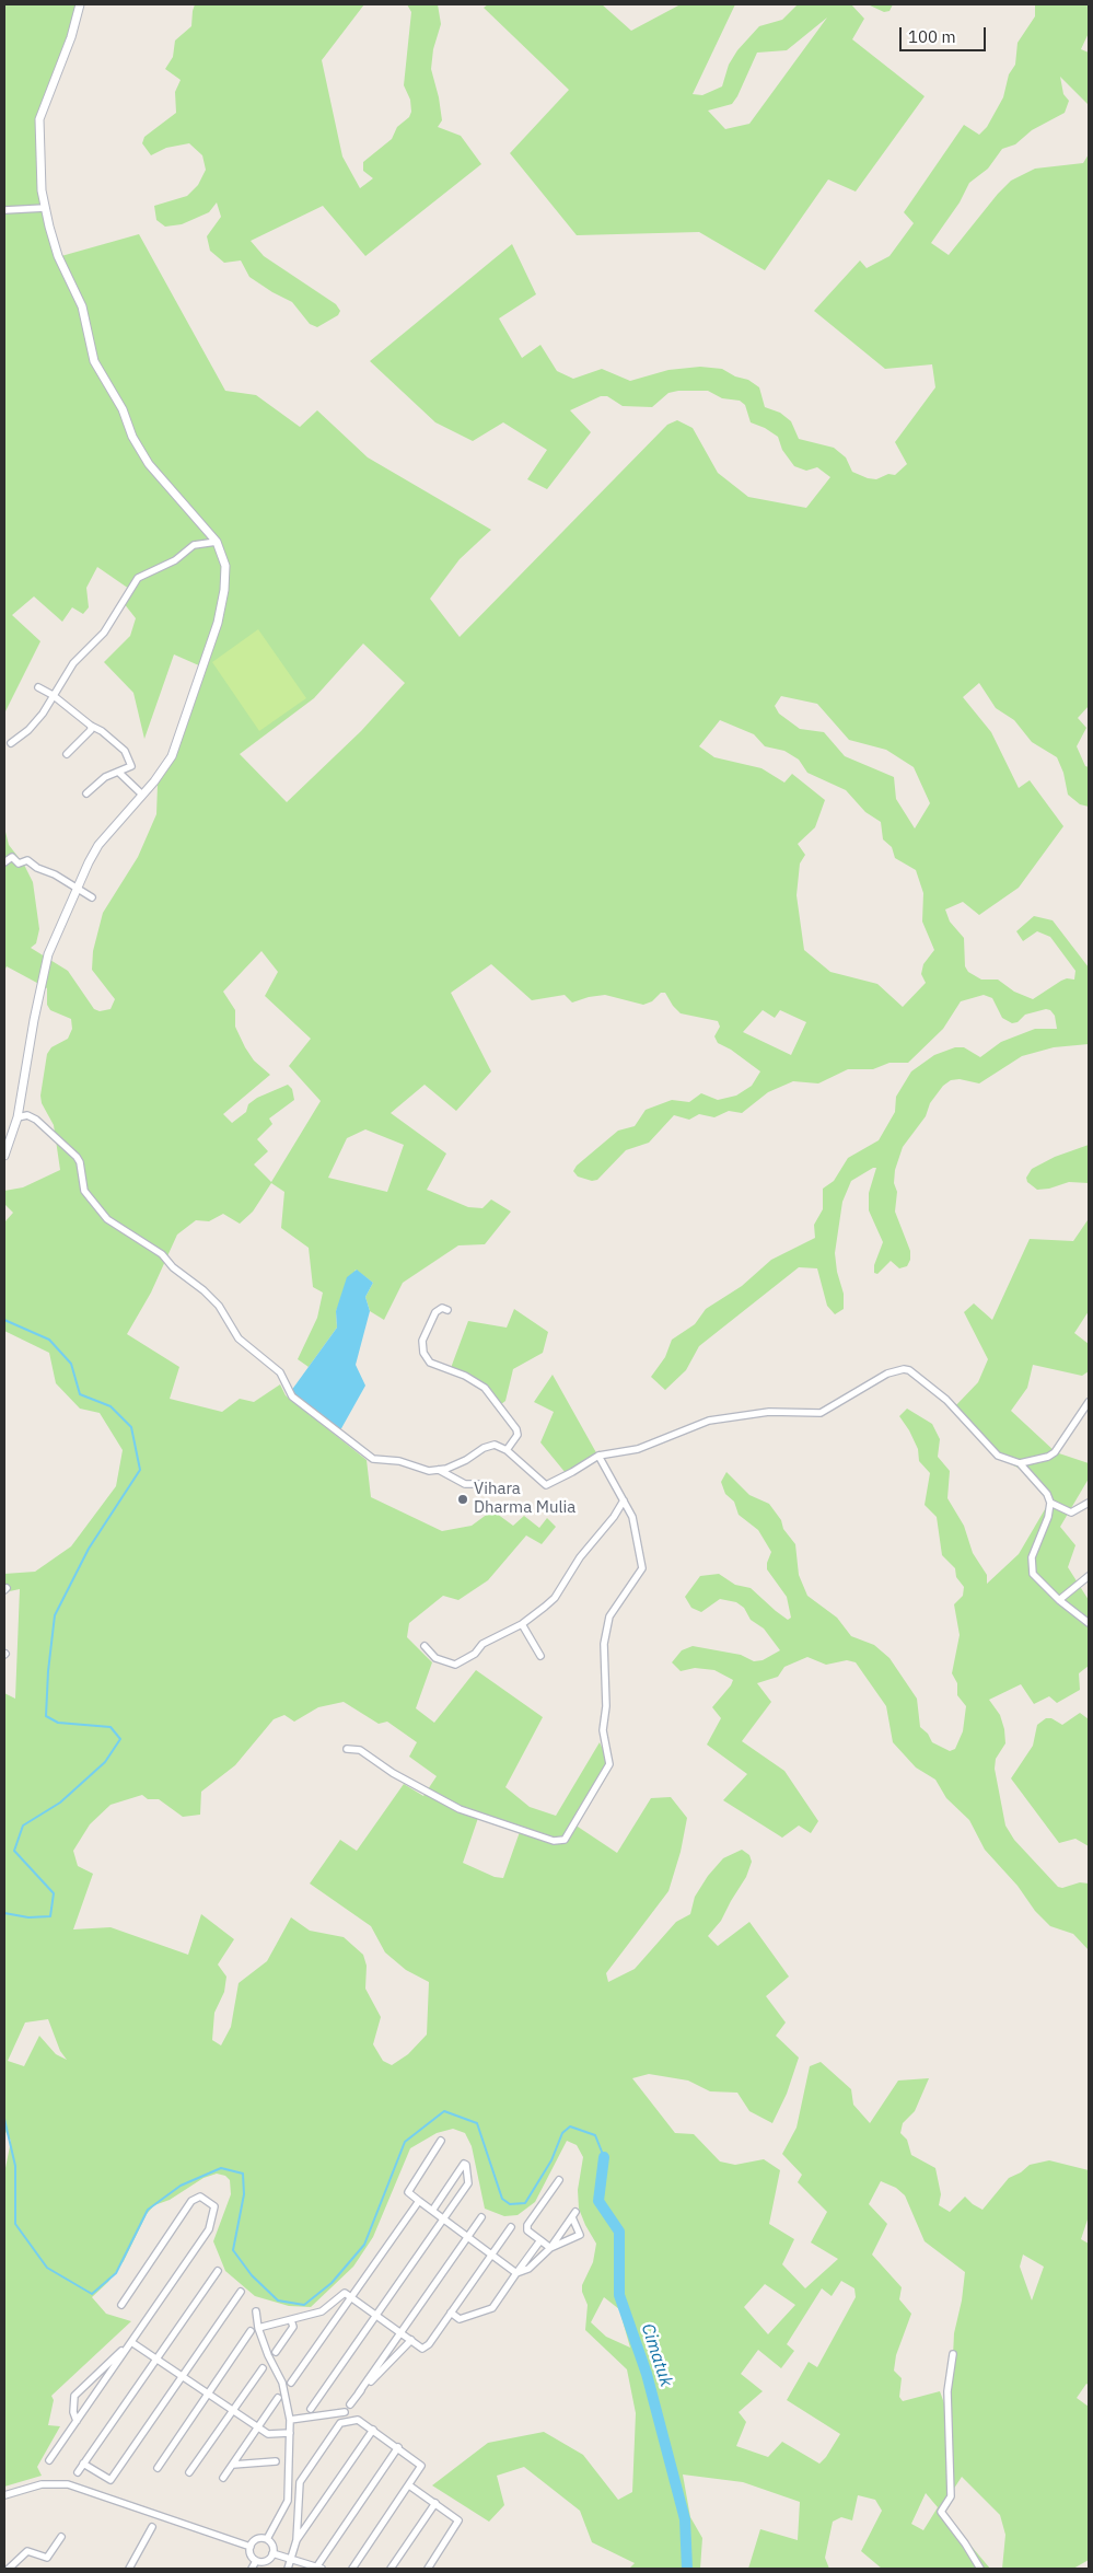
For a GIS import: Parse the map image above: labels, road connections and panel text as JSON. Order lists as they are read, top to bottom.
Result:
{
  "water": ["Cimatuk"],
  "places": ["Vihara Dharma Mulia"],
  "scale_bar": "100 m"
}
